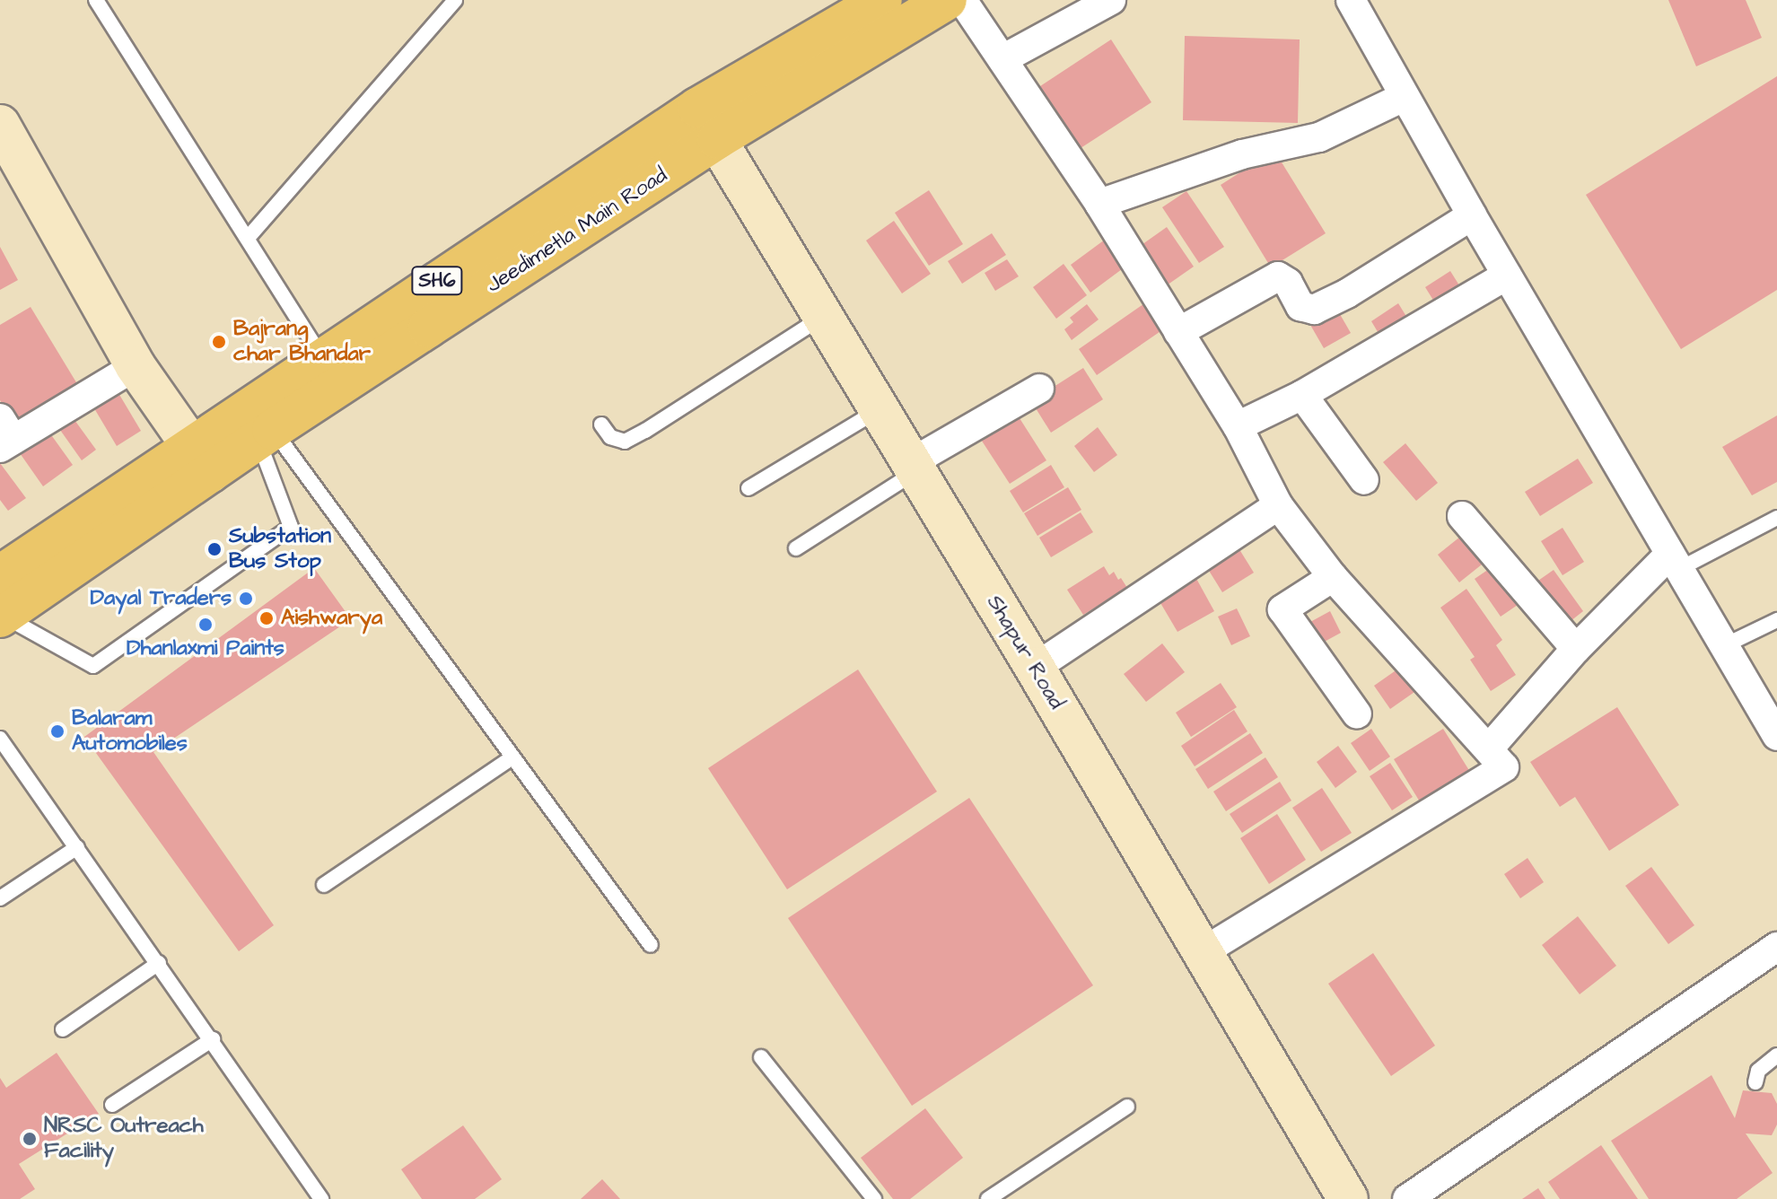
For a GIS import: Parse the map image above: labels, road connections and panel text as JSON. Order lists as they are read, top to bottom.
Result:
{
  "streets": {
    "main road": ["Jeedimetla Main Road", "SH6"],
    "street": ["Shapur Road"]
  },
  "crossings": [
    ["Jeedimetla Main Road", "Shapur Road"]
  ],
  "places": [
    "Bajrang char Bhandar",
    "Substation Bus Stop",
    "Dayal Traders",
    "Aishwarya",
    "Dhanlaxmi Paints",
    "Balaram Automobiles",
    "NRSC Outreach Facility"
  ]
}
